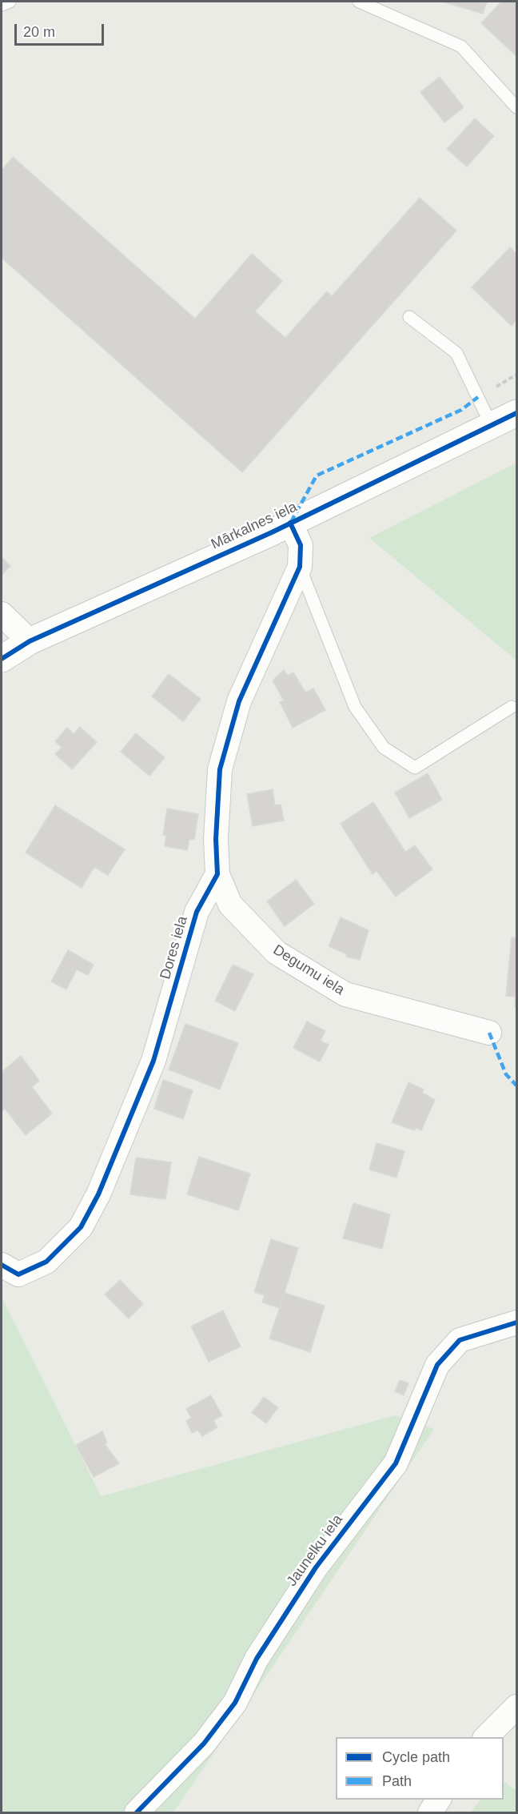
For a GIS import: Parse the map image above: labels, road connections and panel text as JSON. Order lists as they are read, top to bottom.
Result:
{
  "streets": {
    "street": [
      "Mārkalnes iela",
      "Dores iela",
      "Degumu iela",
      "Jaunelku iela"
    ]
  },
  "crossings": [
    ["Dores iela", "Degumu iela"]
  ],
  "legend": ["Cycle path", "Path"],
  "scale_bar": "20 m"
}
